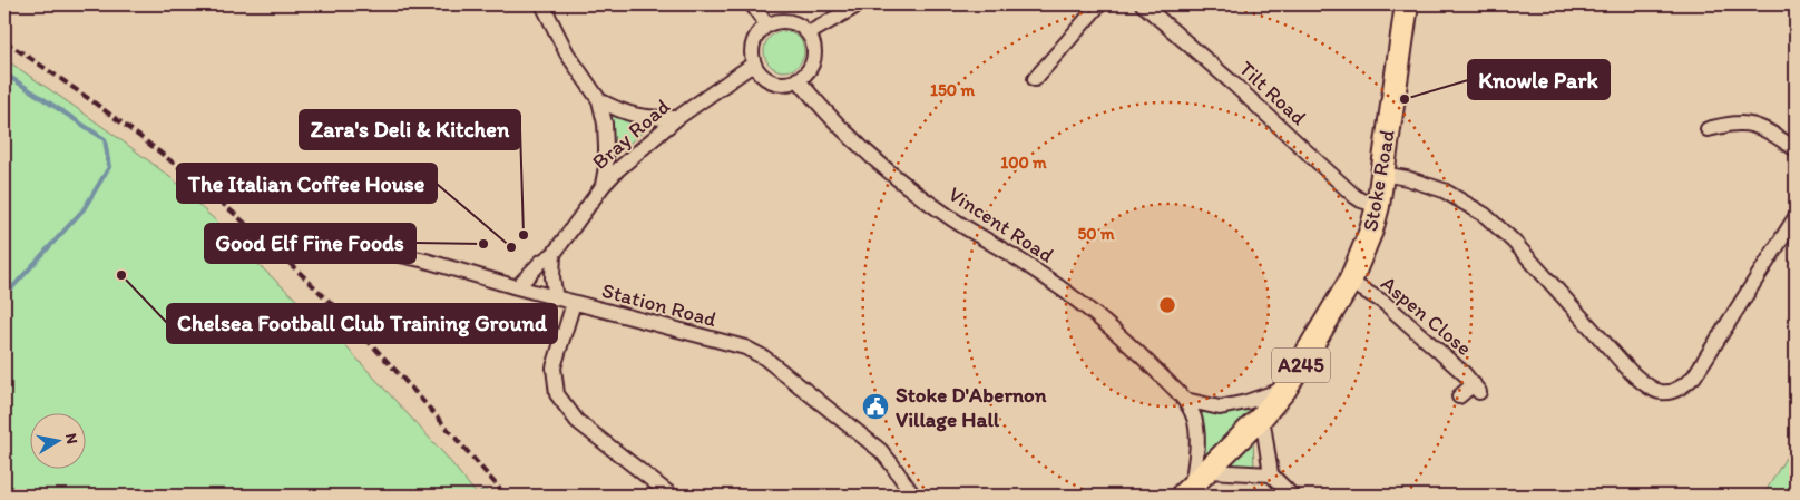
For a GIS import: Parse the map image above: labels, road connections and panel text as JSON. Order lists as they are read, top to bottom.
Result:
{
  "streets": {
    "main road": ["Stoke Road", "A245"],
    "street": [
      "Tilt Road",
      "Bray Road",
      "Vincent Road",
      "Station Road",
      "Aspen Close"
    ]
  },
  "crossings": [
    ["Tilt Road", "Stoke Road"],
    ["Bray Road", "Vincent Road"],
    ["Bray Road", "Station Road"],
    ["Stoke Road", "Vincent Road"],
    ["Stoke Road", "Aspen Close"]
  ],
  "places": {
    "other": [
      "Knowle Park",
      "Zara's Deli & Kitchen",
      "Good Elf Fine Foods",
      "The Italian Coffee House",
      "Chelsea Football Club Training Ground"
    ],
    "public building": ["Stoke D'Abernon Village Hall"]
  },
  "north": "right",
  "rings": ["150 m", "100 m", "50 m"]
}
